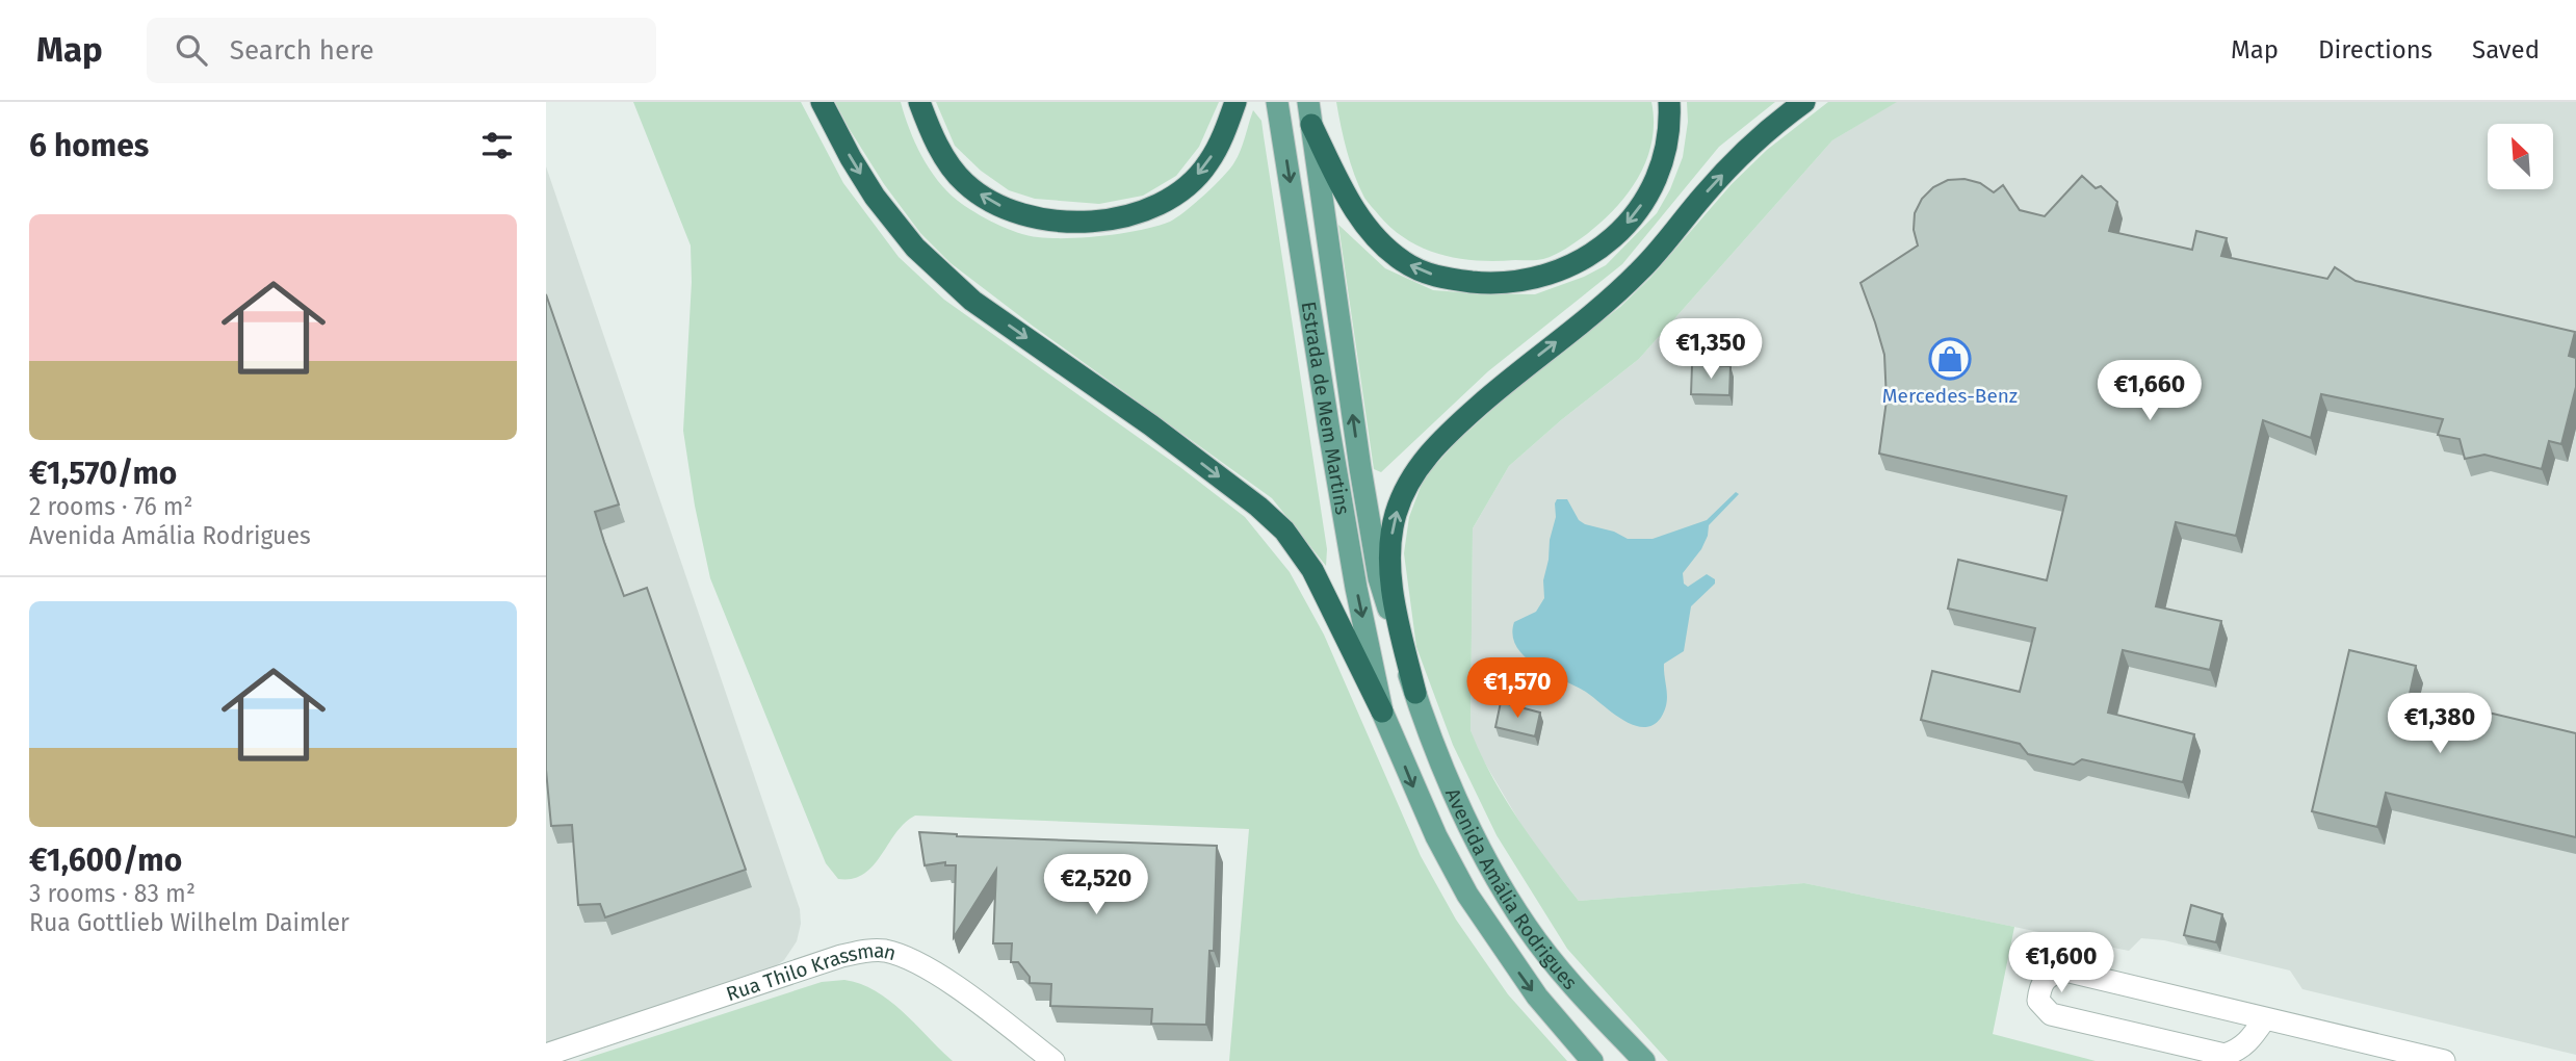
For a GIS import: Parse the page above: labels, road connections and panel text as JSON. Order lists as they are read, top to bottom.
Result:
{
  "streets": {
    "main road": ["Estrada de Mem Martins", "Avenida Amália Rodrigues"],
    "street": ["Rua Thilo Krassman"]
  },
  "crossings": [
    ["Estrada de Mem Martins", "Avenida Amália Rodrigues"]
  ],
  "places": {
    "shop": ["Mercedes-Benz"]
  },
  "north": "top left",
  "page": {
    "header": "Map",
    "search": "Search here",
    "nav": ["Map", "Directions", "Saved"],
    "heading": "6 homes",
    "list": [
      {
        "name": "€1,570/mo",
        "note": "2 rooms · 76 m² · Avenida Amália Rodrigues"
      },
      {
        "name": "€1,600/mo",
        "note": "3 rooms · 83 m² · Rua Gottlieb Wilhelm Daimler"
      }
    ],
    "price": [
      "€1,350",
      "€1,660",
      "€1,570",
      "€1,380",
      "€2,520",
      "€1,600"
    ]
  }
}
